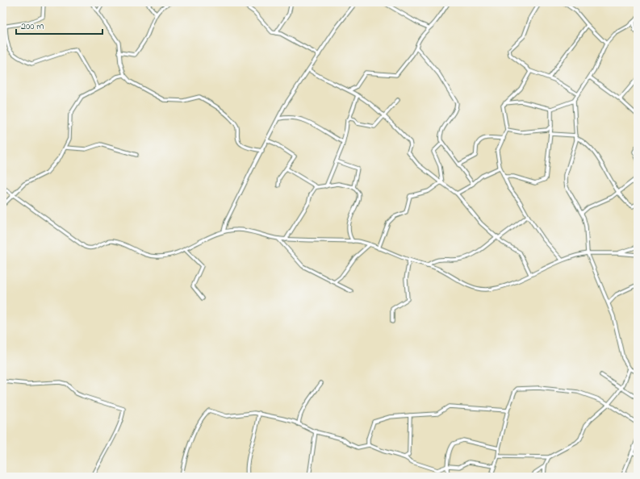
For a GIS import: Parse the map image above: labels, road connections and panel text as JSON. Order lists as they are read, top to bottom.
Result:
{
  "scale_bar": "200 m"
}
